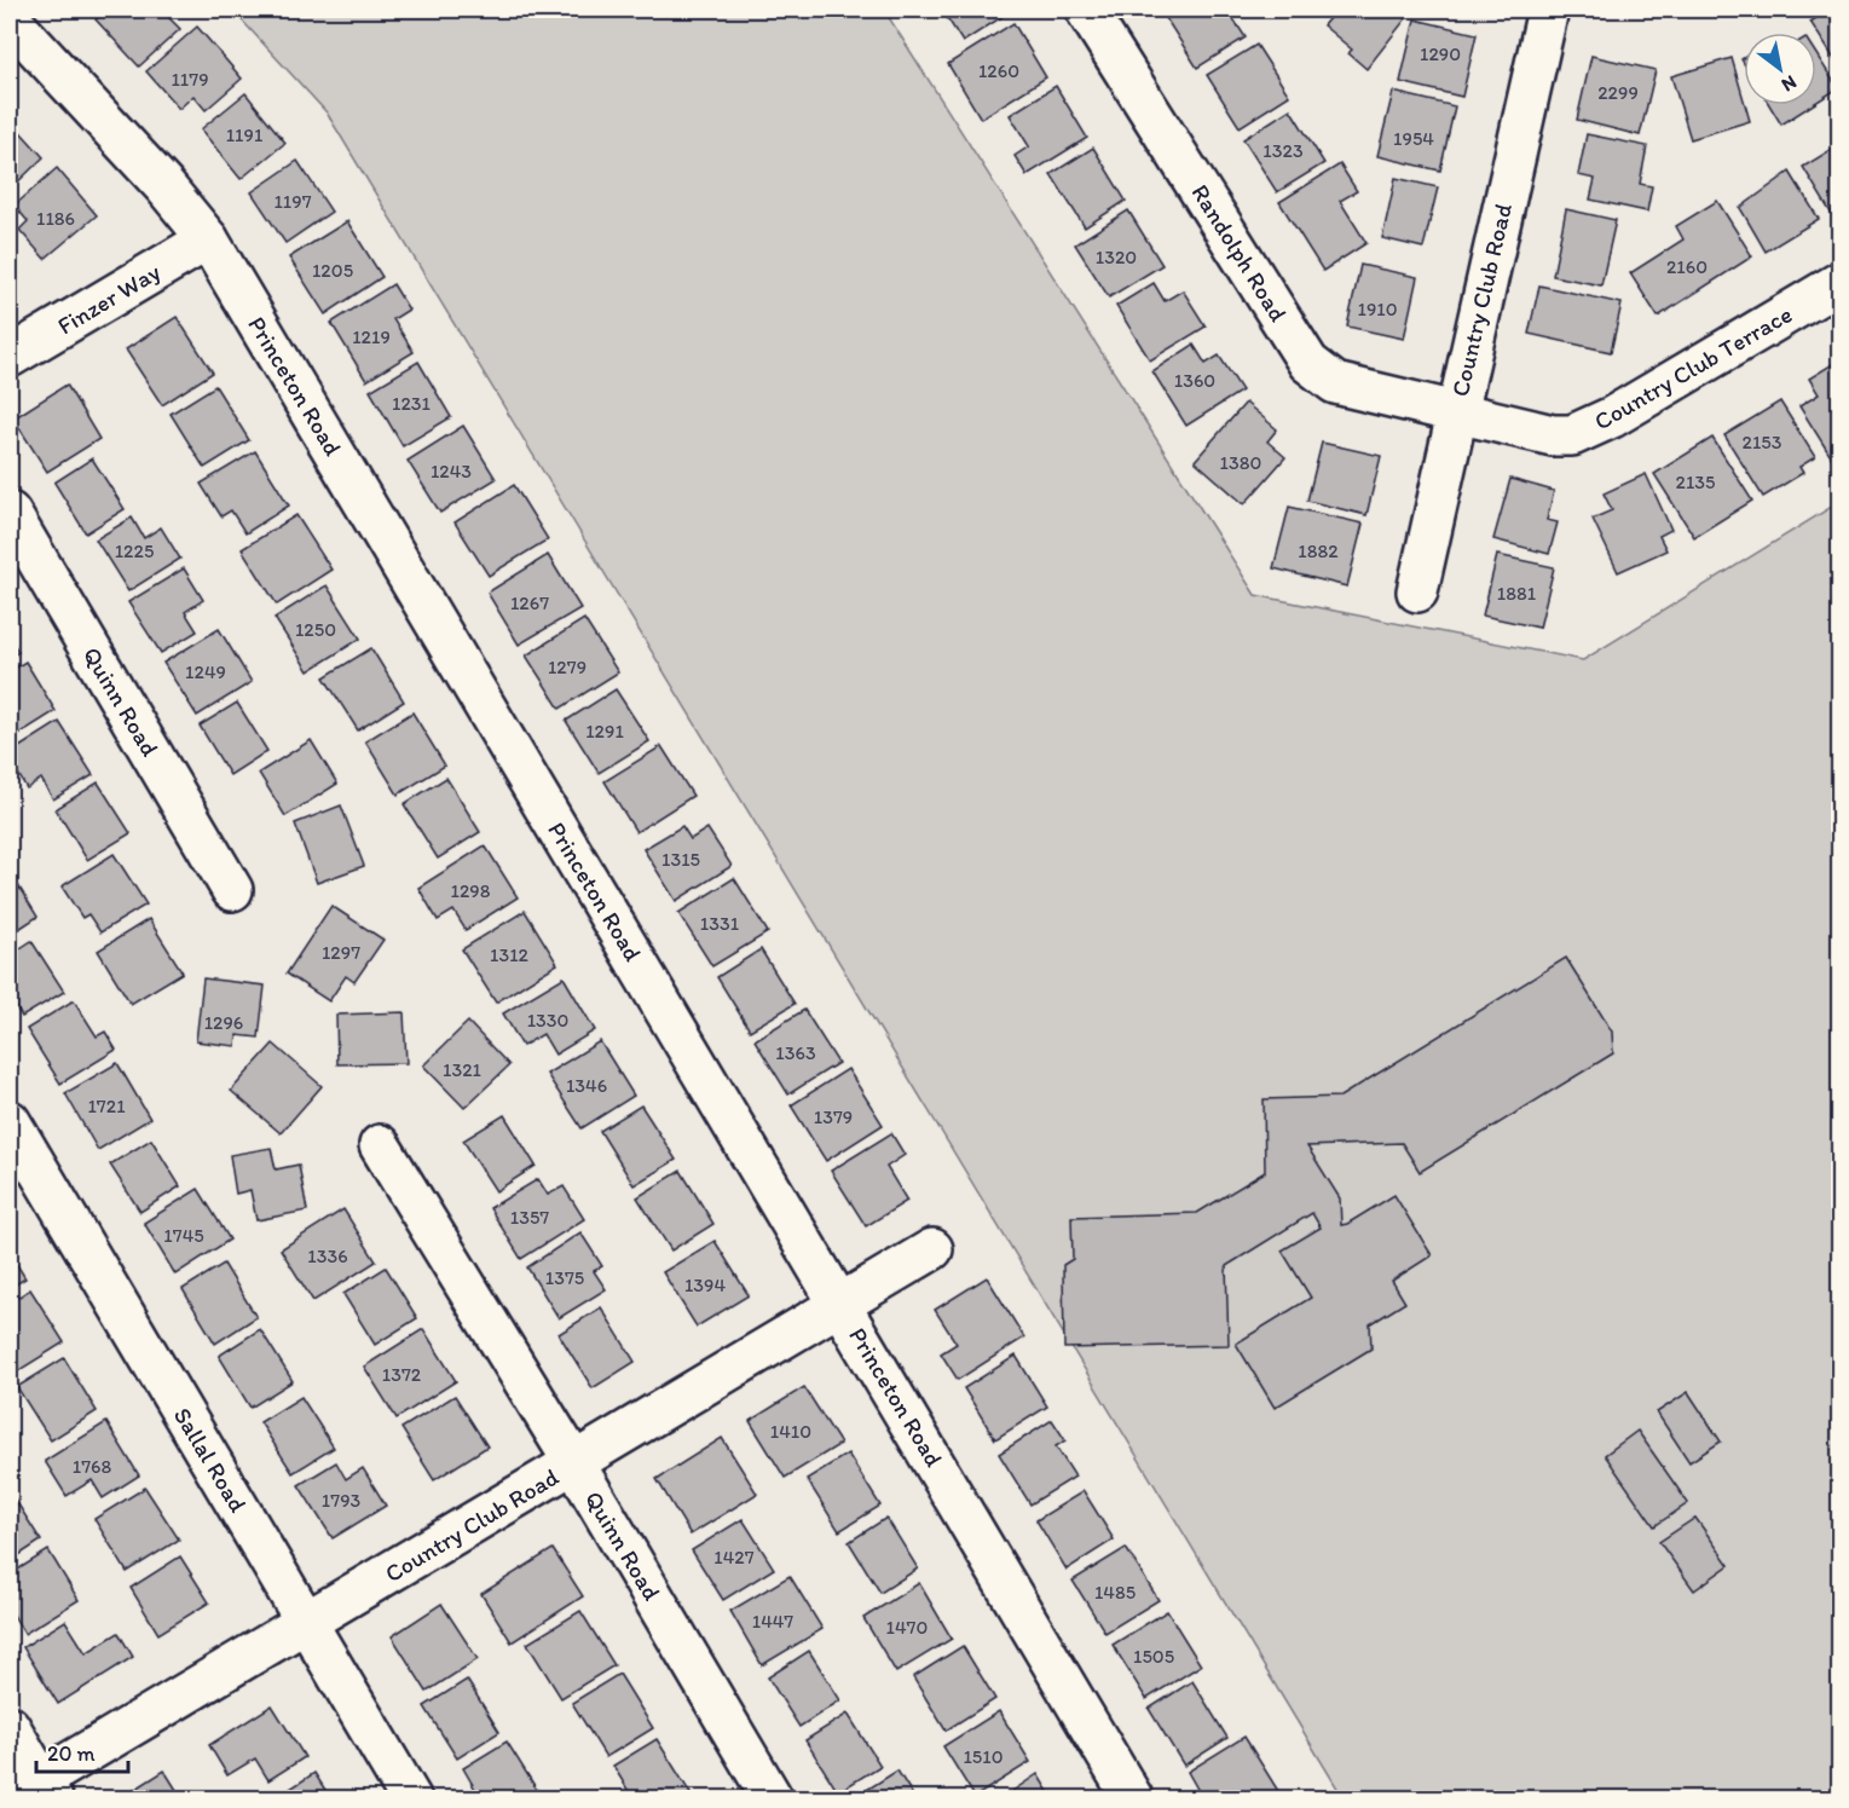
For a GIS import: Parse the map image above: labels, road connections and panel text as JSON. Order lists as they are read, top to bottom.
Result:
{
  "streets": {
    "street": [
      "Randolph Road",
      "Finzer Way",
      "Country Club Road",
      "Country Club Terrace",
      "Princeton Road",
      "Quinn Road",
      "Sallal Road"
    ]
  },
  "crossings": [
    ["Randolph Road", "Country Club Road"],
    ["Randolph Road", "Country Club Terrace"],
    ["Finzer Way", "Princeton Road"],
    ["Country Club Road", "Country Club Terrace"],
    ["Country Club Road", "Princeton Road"],
    ["Country Club Road", "Quinn Road"],
    ["Country Club Road", "Sallal Road"]
  ],
  "house_numbers": [
    "1290",
    "1260",
    "1179",
    "2299",
    "1191",
    "1954",
    "1323",
    "1197",
    "1186",
    "1320",
    "2160",
    "1205",
    "1910",
    "1219",
    "1360",
    "1231",
    "2153",
    "1380",
    "1243",
    "2135",
    "1225",
    "1882",
    "1881",
    "1267",
    "1250",
    "1279",
    "1249",
    "1291",
    "1315",
    "1298",
    "1331",
    "1297",
    "1312",
    "1330",
    "1296",
    "1363",
    "1321",
    "1346",
    "1721",
    "1379",
    "1357",
    "1745",
    "1336",
    "1375",
    "1394",
    "1372",
    "1410",
    "1768",
    "1793",
    "1427",
    "1485",
    "1447",
    "1470",
    "1505",
    "1510"
  ],
  "scale_bar": "20 m",
  "north": "bottom right"
}
